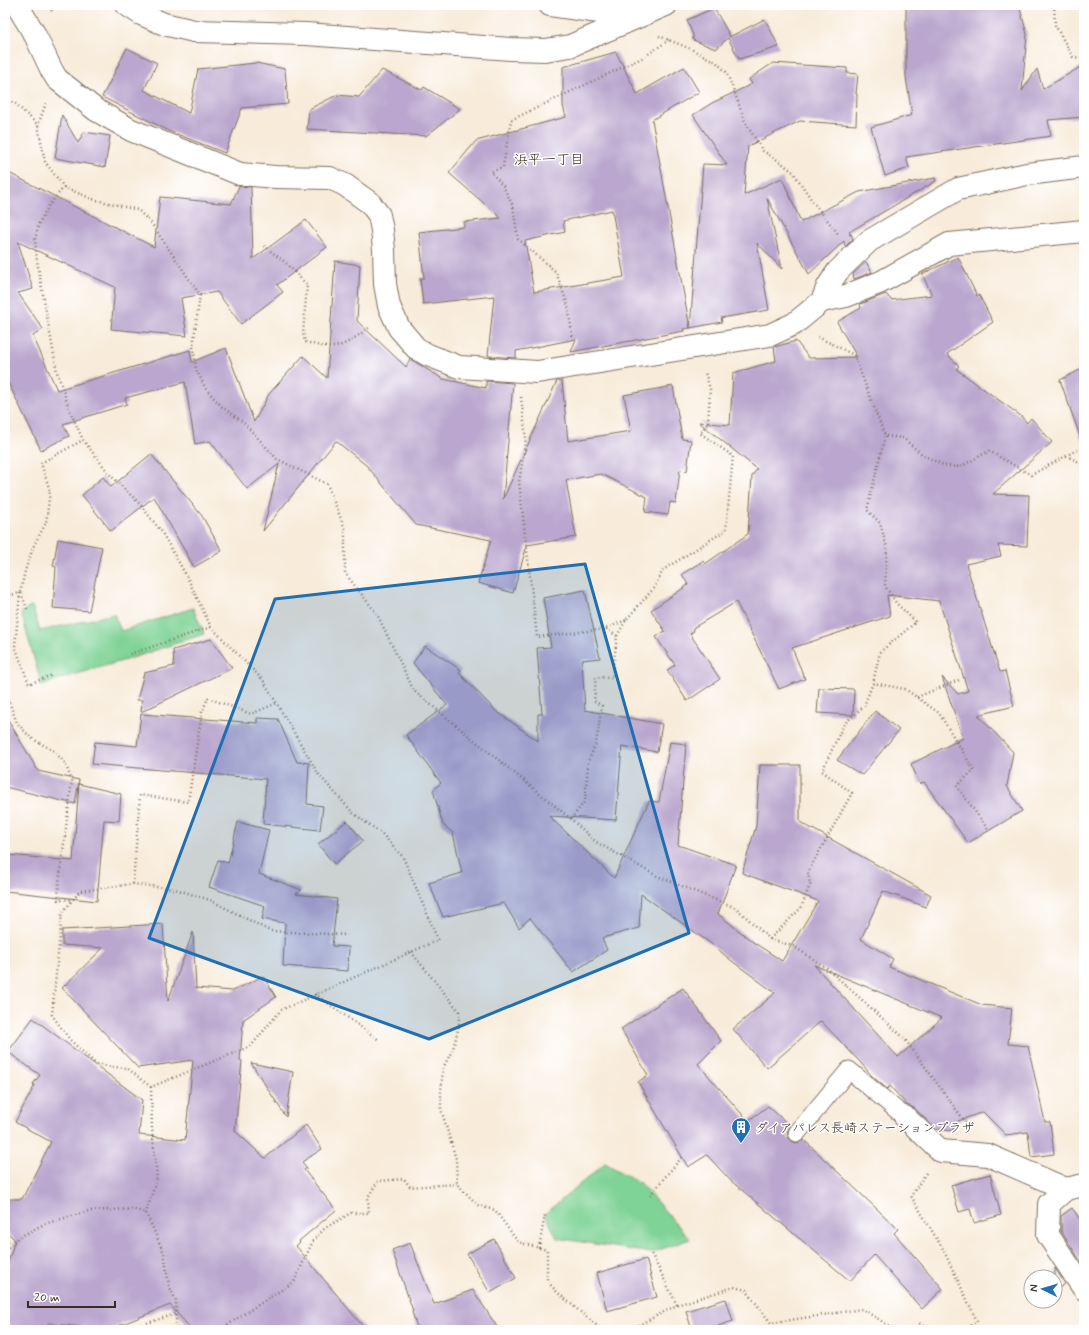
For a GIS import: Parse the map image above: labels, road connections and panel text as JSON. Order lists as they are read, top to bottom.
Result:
{
  "districts": ["浜平一丁目"],
  "places": {
    "building": ["ダイアパレス長崎ステーションプラザ"]
  },
  "scale_bar": "20 m",
  "north": "left"
}
